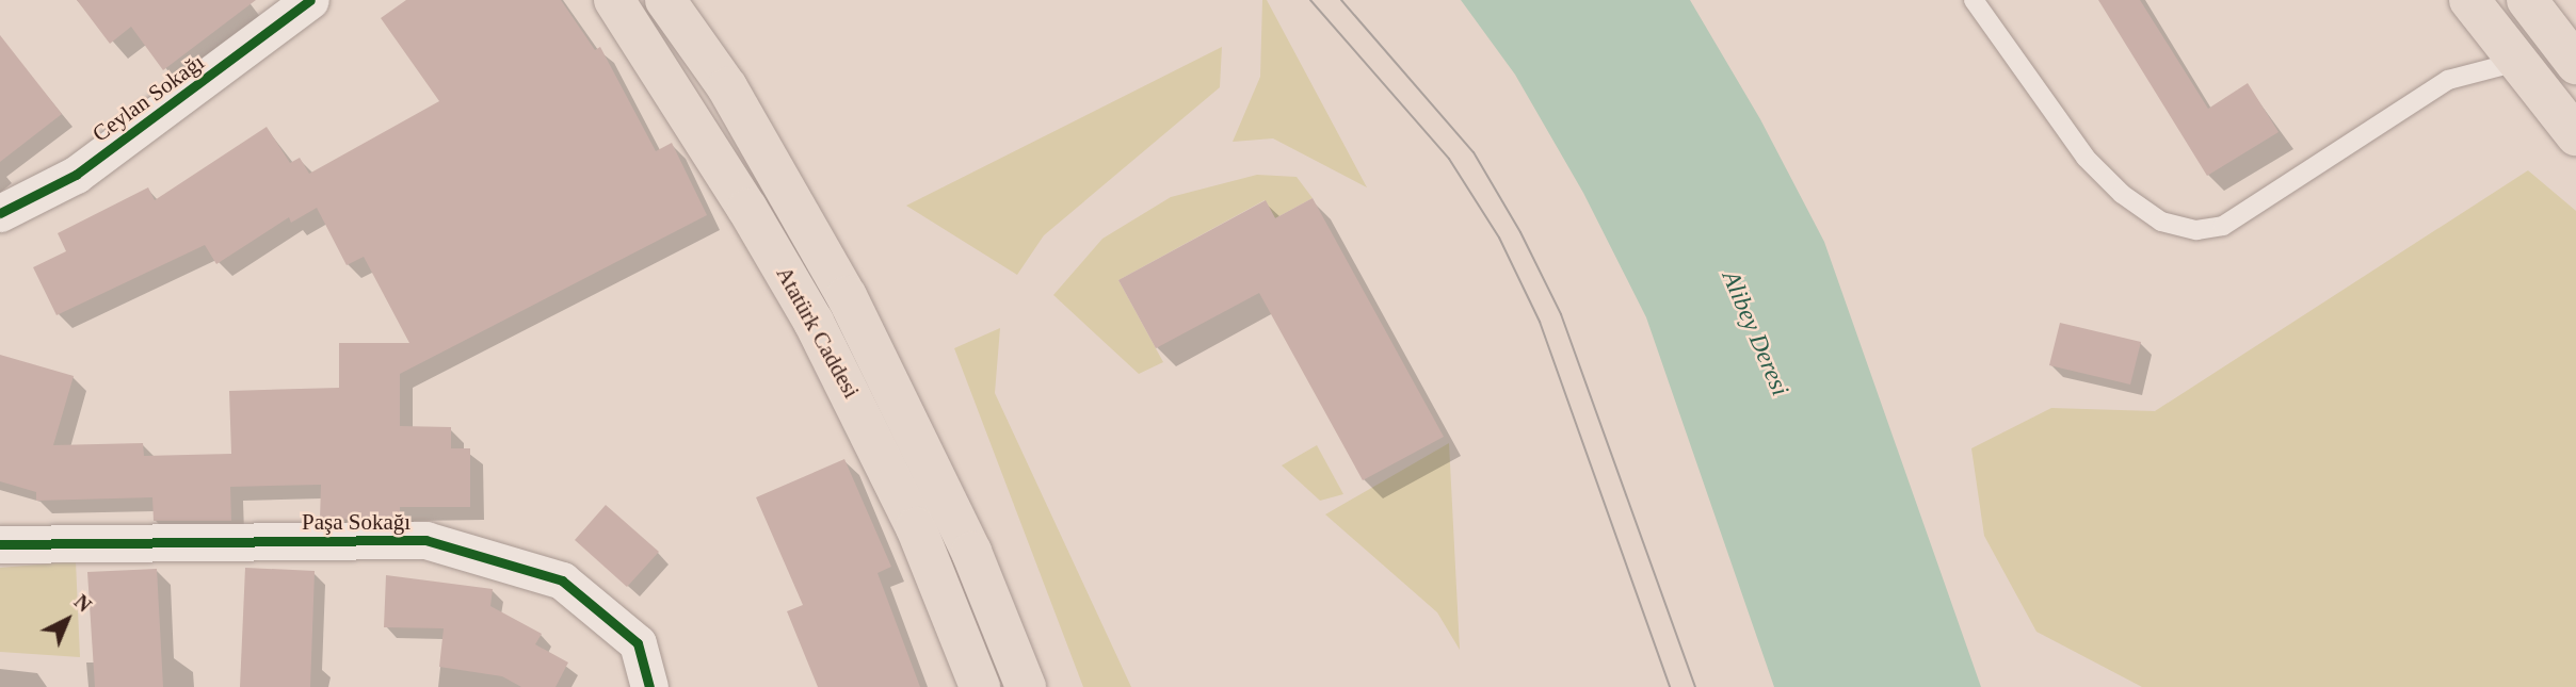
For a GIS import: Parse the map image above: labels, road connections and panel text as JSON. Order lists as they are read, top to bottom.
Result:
{
  "streets": {
    "main road": ["Atatürk Caddesi"],
    "street": ["Ceylan Sokağı", "Paşa Sokağı"]
  },
  "water": ["Alibey Deresi"],
  "north": "top right"
}
